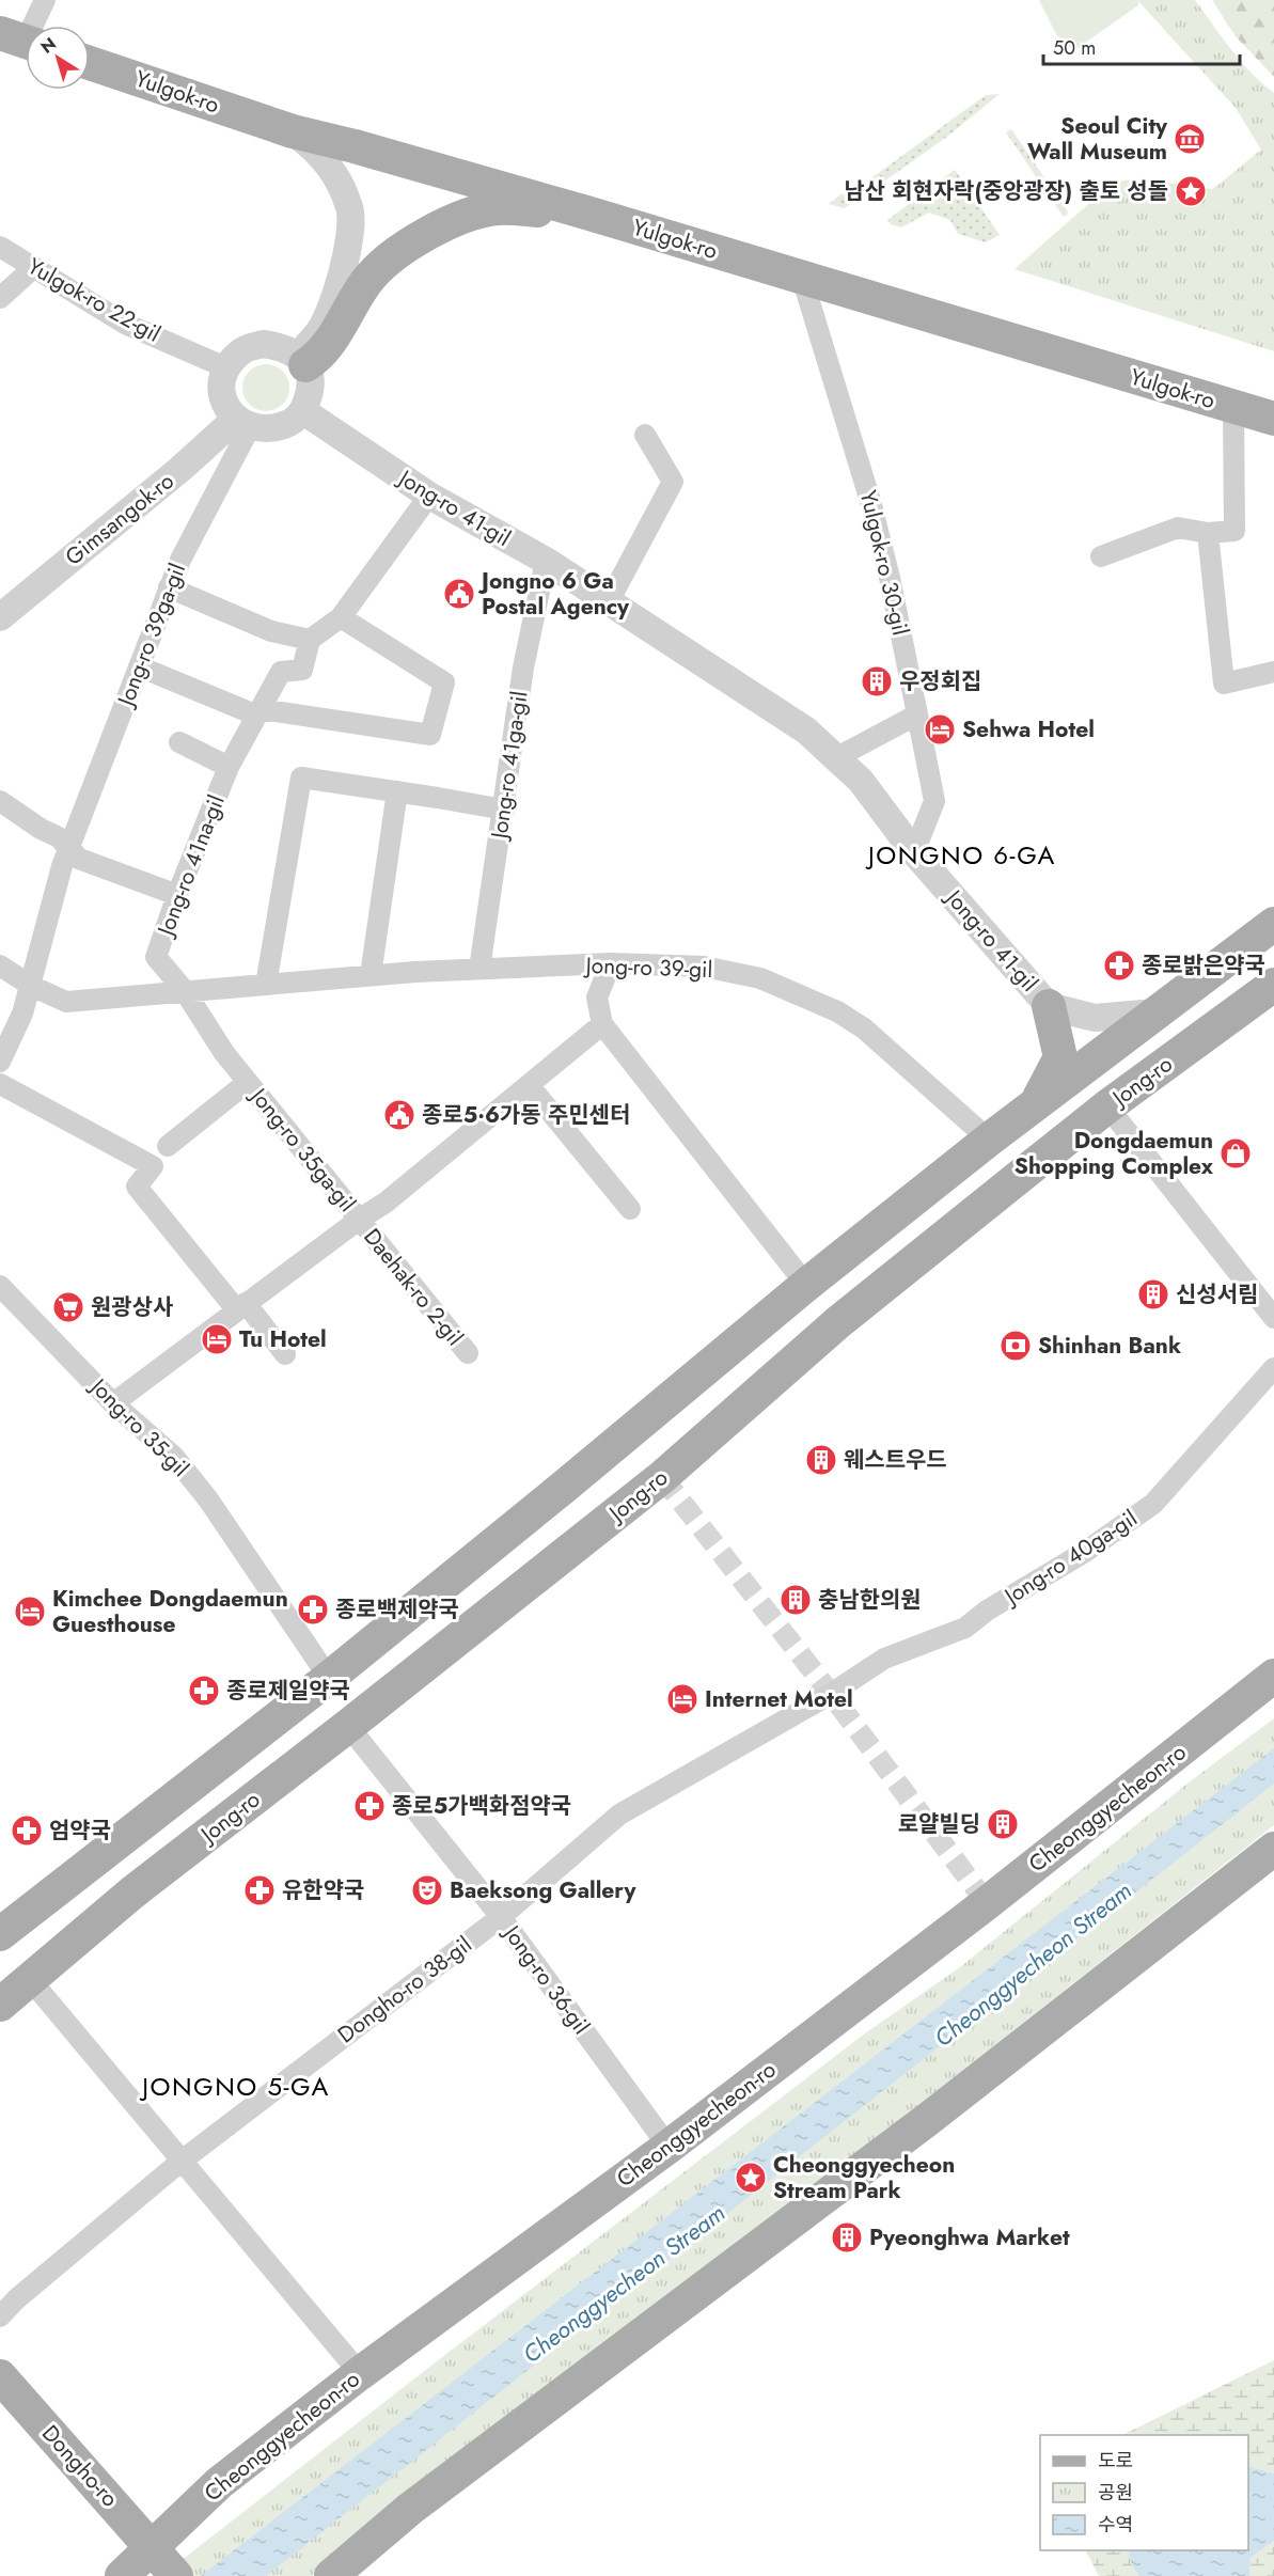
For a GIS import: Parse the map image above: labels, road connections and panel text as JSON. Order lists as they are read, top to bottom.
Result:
{
  "streets": {
    "main road": [
      "Yulgok-ro",
      "Jong-ro",
      "Cheonggyecheon-ro",
      "Dongho-ro"
    ],
    "street": [
      "Yulgok-ro 22-gil",
      "Jong-ro 41-gil",
      "Gimsangok-ro",
      "Yulgok-ro 30-gil",
      "Jong-ro 39ga-gil",
      "Jong-ro 41ga-gil",
      "Jong-ro 41na-gil",
      "Jong-ro 39-gil",
      "Jong-ro 35ga-gil",
      "Daehak-ro 2-gil",
      "Jong-ro 35-gil",
      "Jong-ro 40ga-gil",
      "Jong-ro 36-gil",
      "Dongho-ro 38-gil"
    ]
  },
  "crossings": [
    ["Yulgok-ro", "Yulgok-ro 30-gil"],
    ["Yulgok-ro 22-gil", "Jong-ro 41-gil"],
    ["Yulgok-ro 22-gil", "Gimsangok-ro"],
    ["Yulgok-ro 22-gil", "Jong-ro 39ga-gil"],
    ["Jong-ro 41-gil", "Gimsangok-ro"],
    ["Jong-ro 41-gil", "Yulgok-ro 30-gil"],
    ["Jong-ro 41-gil", "Jong-ro 39ga-gil"],
    ["Jong-ro 41-gil", "Jong-ro 41ga-gil"],
    ["Gimsangok-ro", "Jong-ro 39ga-gil"],
    ["Jong-ro 39ga-gil", "Jong-ro 39-gil"],
    ["Jong-ro 41ga-gil", "Jong-ro 39-gil"],
    ["Jong-ro 41na-gil", "Jong-ro 39-gil"],
    ["Jong-ro 41na-gil", "Jong-ro 35ga-gil"],
    ["Jong-ro 39-gil", "Jong-ro"],
    ["Jong-ro 39-gil", "Jong-ro 35ga-gil"],
    ["Jong-ro", "Jong-ro 35-gil"],
    ["Jong-ro", "Jong-ro 36-gil"],
    ["Jong-ro 35ga-gil", "Daehak-ro 2-gil"],
    ["Jong-ro 35ga-gil", "Jong-ro 35-gil"],
    ["Jong-ro 40ga-gil", "Dongho-ro 38-gil"],
    ["Cheonggyecheon-ro", "Jong-ro 36-gil"],
    ["Cheonggyecheon-ro", "Dongho-ro"],
    ["Jong-ro 36-gil", "Dongho-ro 38-gil"]
  ],
  "districts": ["JONGNO 6-GA", "JONGNO 5-GA"],
  "water": ["Cheonggyecheon Stream"],
  "places": {
    "museum": ["Seoul City Wall Museum"],
    "place": ["남산 회현자락(중앙광장) 출토 성돌", "Cheonggyecheon Stream Park"],
    "public building": ["Jongno 6 Ga Postal Agency", "종로5·6가동 주민센터"],
    "building": [
      "우정회집",
      "신성서림",
      "웨스트우드",
      "충남한의원",
      "로얄빌딩",
      "Pyeonghwa Market"
    ],
    "hotel": [
      "Sehwa Hotel",
      "Tu Hotel",
      "Kimchee Dongdaemun Guesthouse",
      "Internet Motel"
    ],
    "pharmacy": [
      "종로밝은약국",
      "종로백제약국",
      "종로제일약국",
      "종로5가백화점약국",
      "엄약국",
      "유한약국"
    ],
    "shop": ["Dongdaemun Shopping Complex"],
    "supermarket": ["원광상사"],
    "bank": ["Shinhan Bank"],
    "theatre": ["Baeksong Gallery"]
  },
  "legend": ["도로", "공원", "수역"],
  "scale_bar": "50 m",
  "north": "top left"
}
